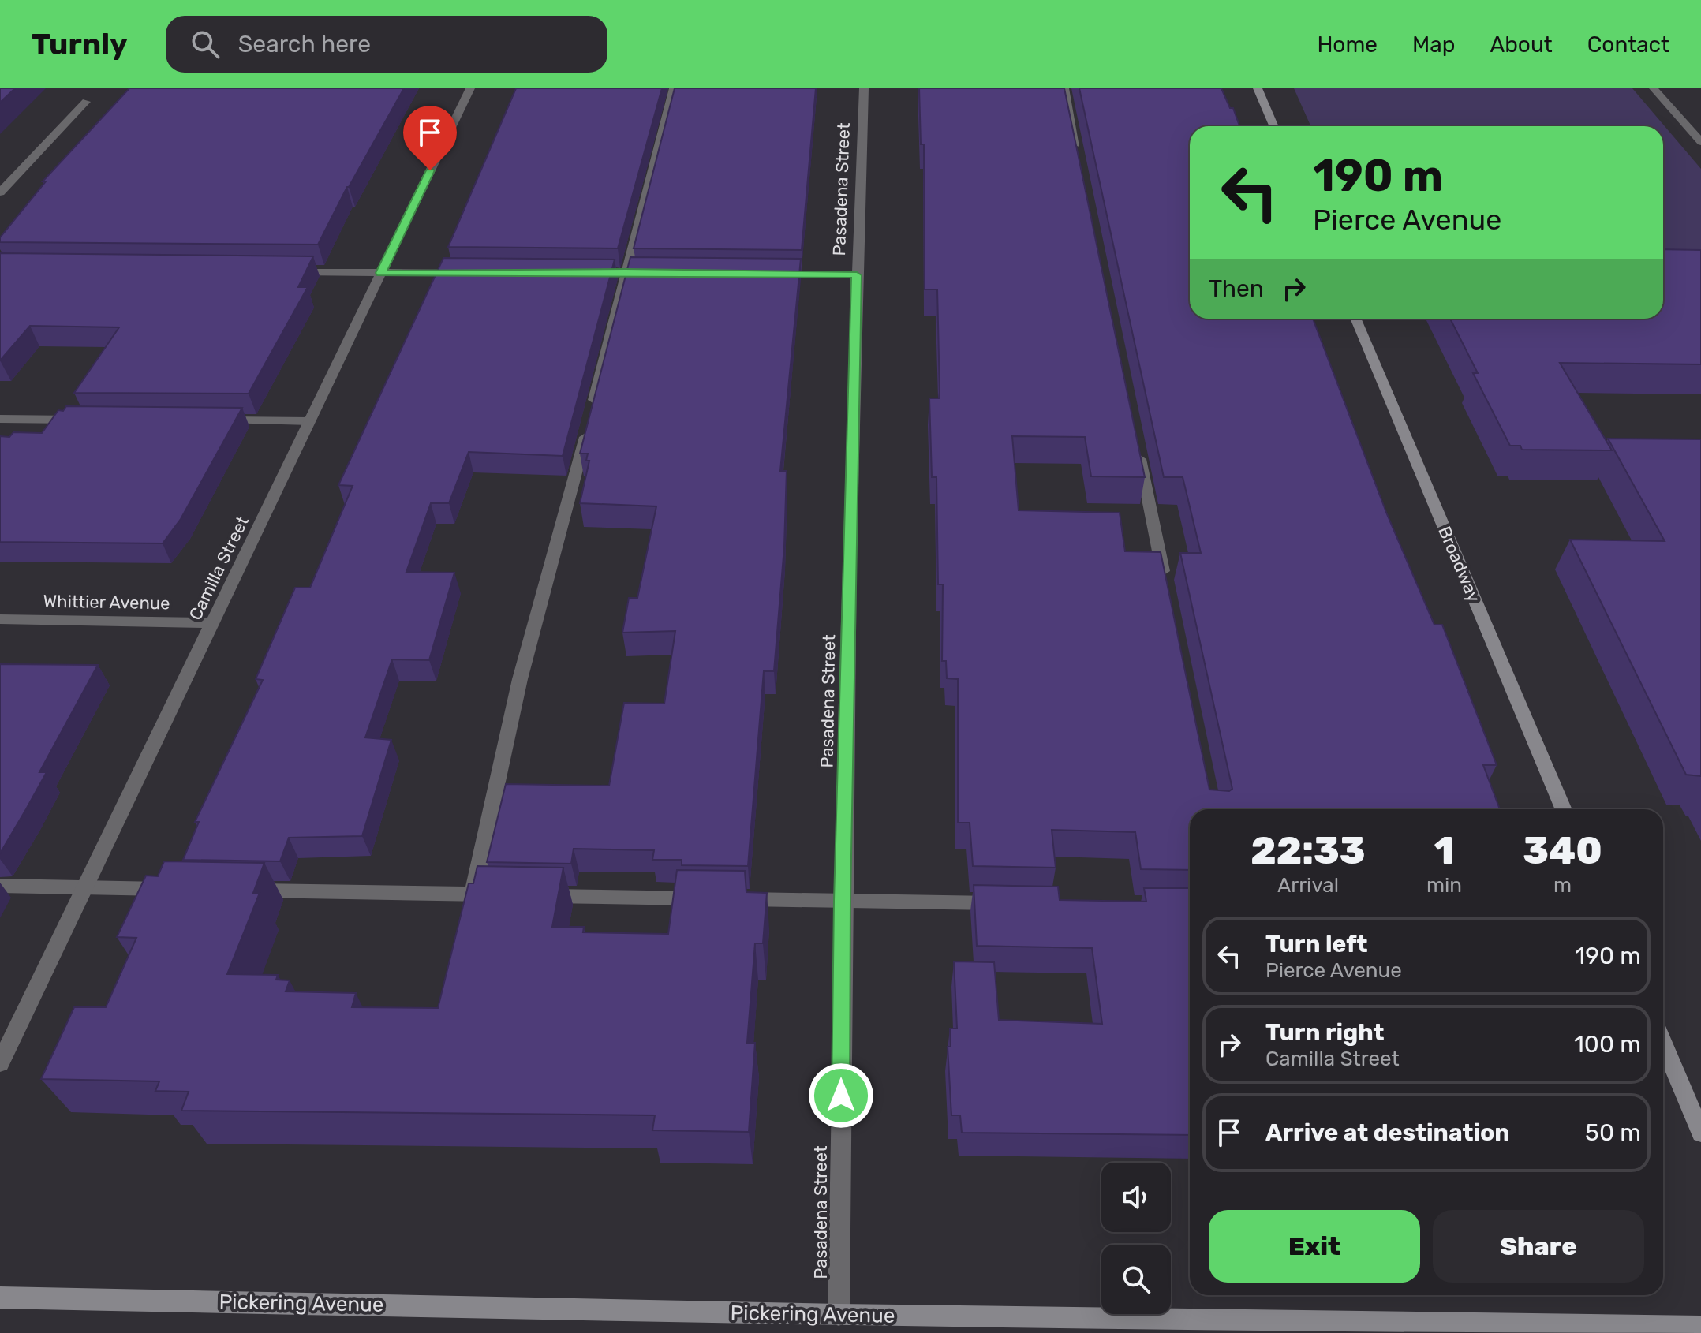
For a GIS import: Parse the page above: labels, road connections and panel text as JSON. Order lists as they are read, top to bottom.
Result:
{
  "streets": {
    "street": [
      "Pasadena Street",
      "Broadway",
      "Camilla Street",
      "Whittier Avenue",
      "Pickering Avenue"
    ]
  },
  "crossings": [
    ["Pasadena Street", "Pickering Avenue"],
    ["Camilla Street", "Whittier Avenue"]
  ],
  "page": {
    "header": "Turnly",
    "search": "Search here",
    "nav": [
      "Home",
      "Map",
      "About",
      "Contact"
    ],
    "turn": ["190 m", "Pierce Avenue"],
    "then": "Then",
    "eta": [
      "22:33",
      "Arrival",
      "1",
      "min",
      "340",
      "m"
    ],
    "list": [
      {
        "name": "Turn left",
        "note": "Pierce Avenue",
        "value": "190 m"
      },
      {
        "name": "Turn right",
        "note": "Camilla Street",
        "value": "100 m"
      },
      {
        "name": "Arrive at destination",
        "value": "50 m"
      }
    ],
    "buttons": ["Exit", "Share"]
  }
}
